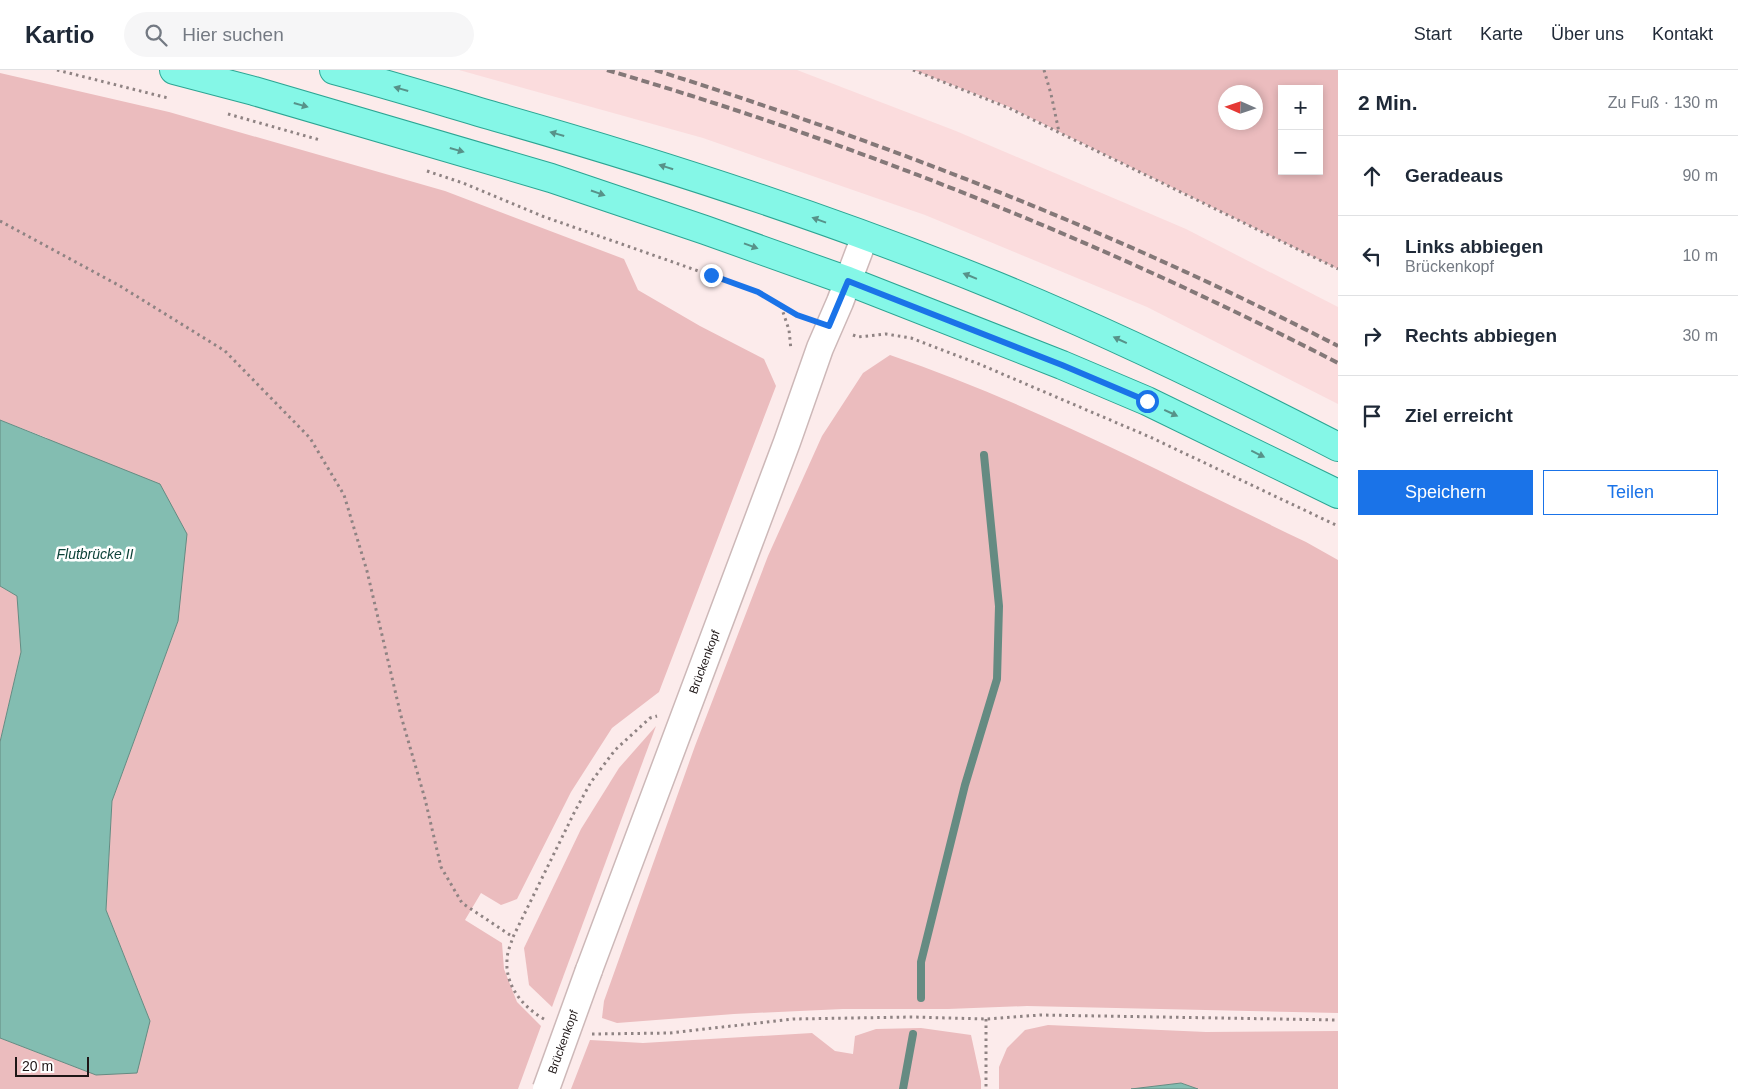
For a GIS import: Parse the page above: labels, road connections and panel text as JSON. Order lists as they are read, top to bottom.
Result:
{
  "streets": {
    "street": ["Brückenkopf"]
  },
  "water": ["Flutbrücke II"],
  "scale_bar": "20 m",
  "north": "left",
  "page": {
    "header": "Kartio",
    "search": "Hier suchen",
    "nav": [
      "Start",
      "Karte",
      "Über uns",
      "Kontakt"
    ],
    "heading": ["2 Min.", "Zu Fuß · 130 m"],
    "map_buttons": ["+", "−"],
    "list": [
      ["Geradeaus", "90 m"],
      ["Links abbiegen", "Brückenkopf", "10 m"],
      ["Rechts abbiegen", "30 m"],
      "Ziel erreicht"
    ],
    "buttons": ["Speichern", "Teilen"],
    "scale": "20 m"
  }
}
